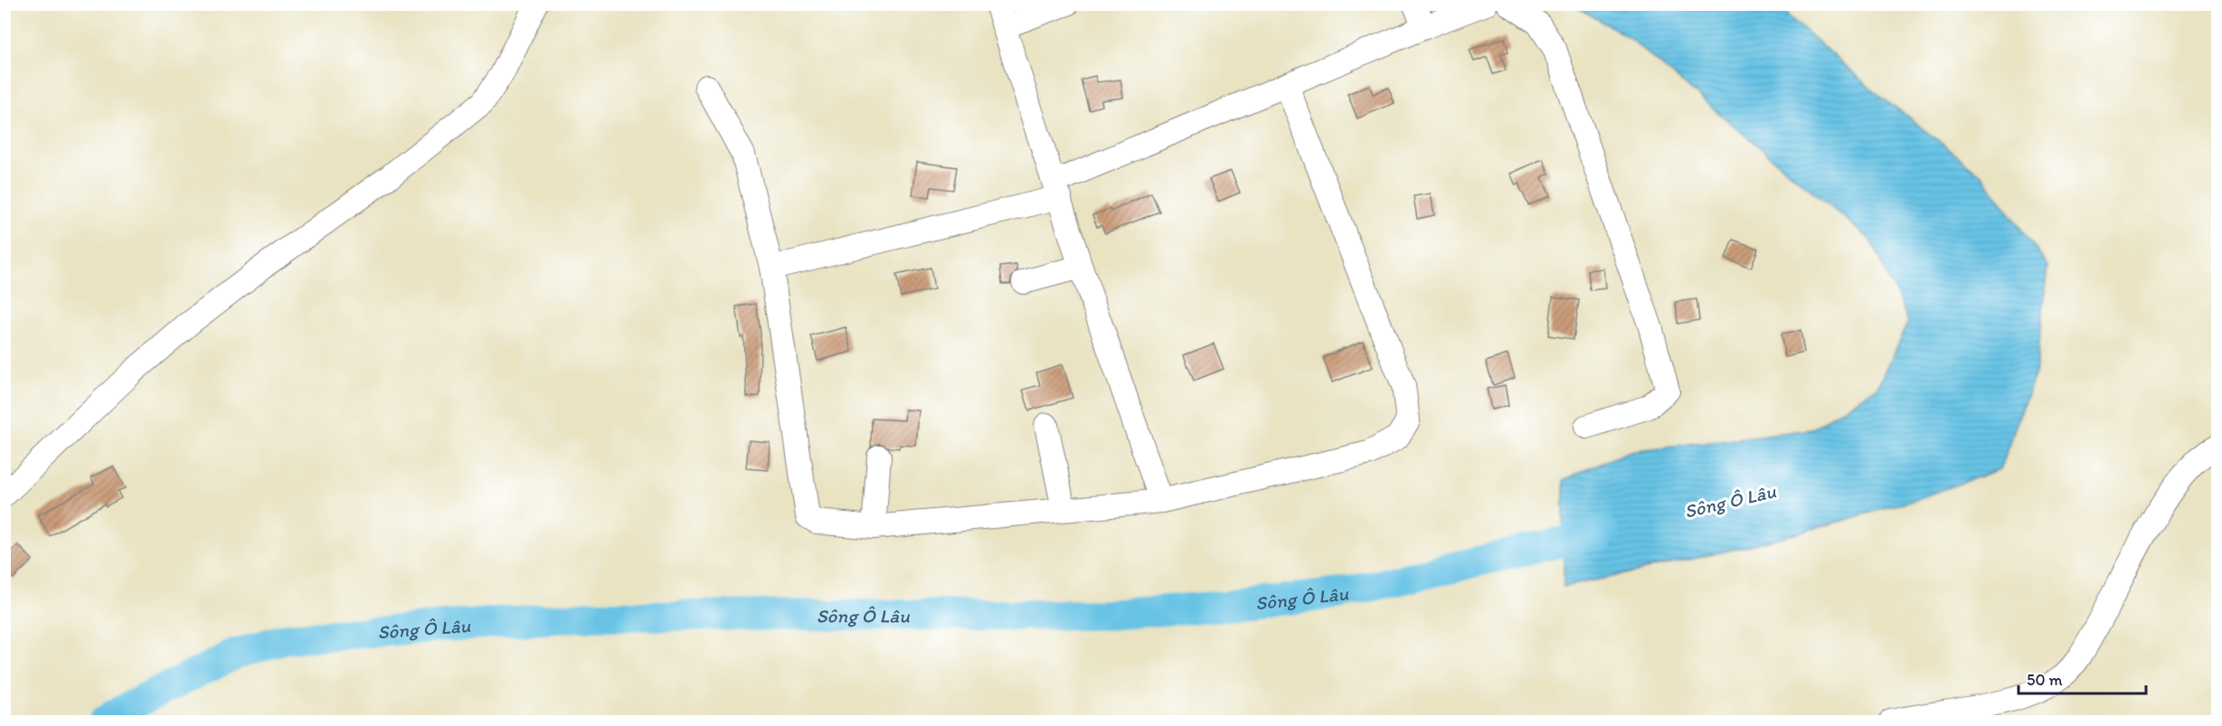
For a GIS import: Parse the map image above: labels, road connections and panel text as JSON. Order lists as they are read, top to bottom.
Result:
{
  "water": ["Sông Ô Lâu"],
  "scale_bar": "50 m"
}
